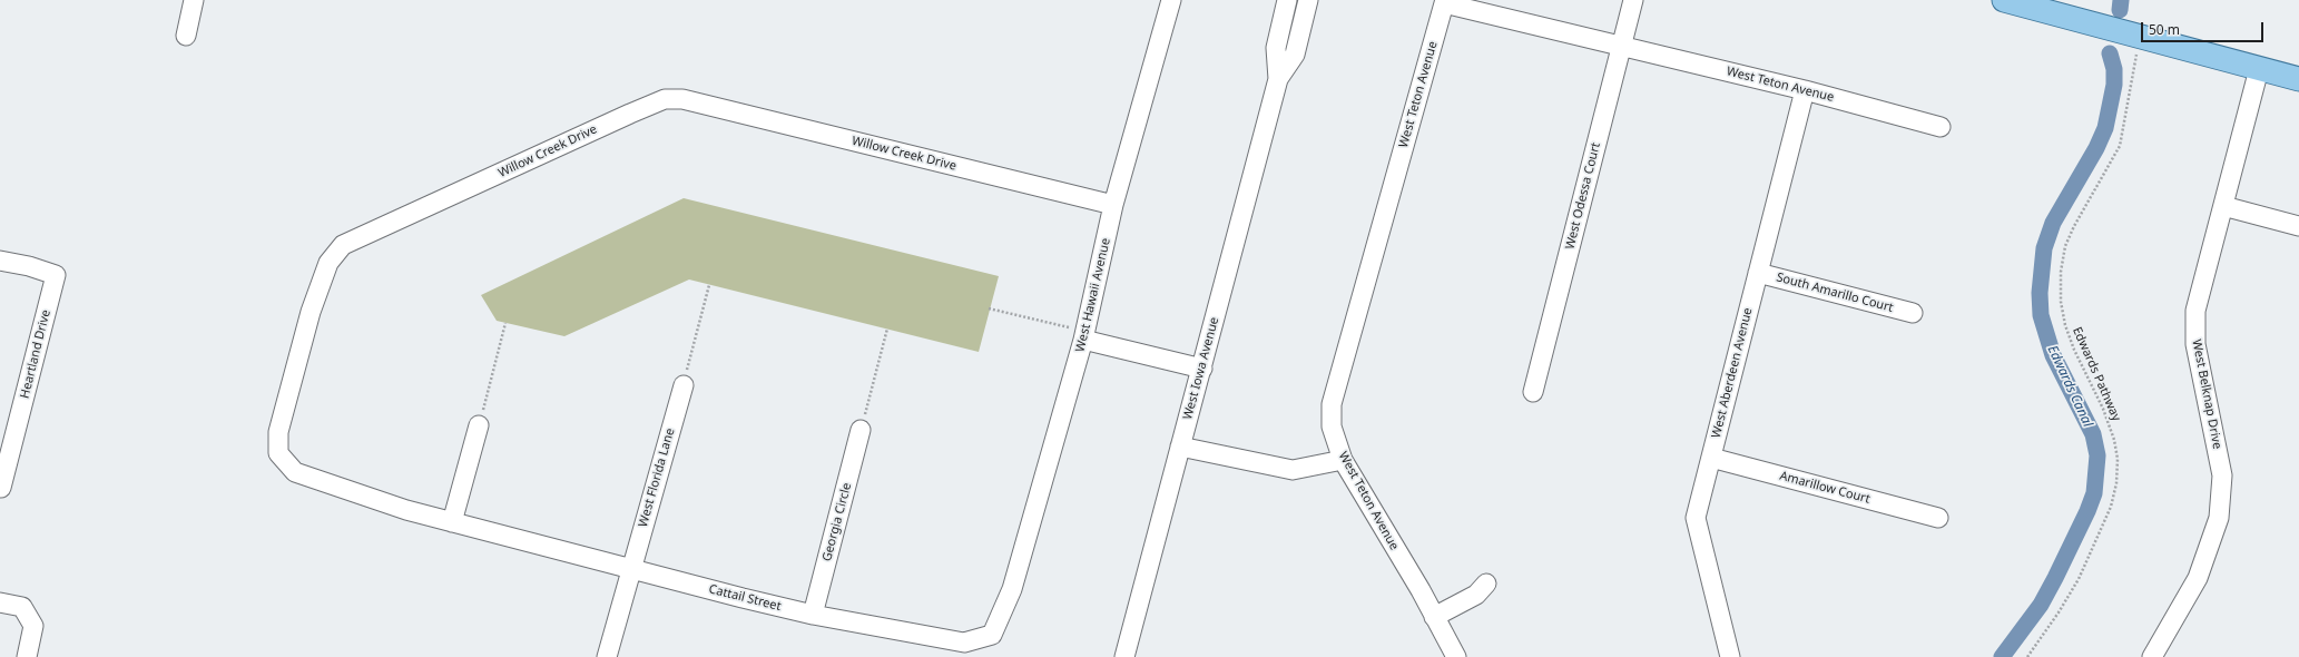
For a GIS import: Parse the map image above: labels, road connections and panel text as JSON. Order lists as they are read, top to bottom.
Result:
{
  "streets": {
    "street": [
      "West Teton Avenue",
      "Willow Creek Drive",
      "West Odessa Court",
      "South Amarillo Court",
      "West Hawaii Avenue",
      "Heartland Drive",
      "West Iowa Avenue",
      "West Aberdeen Avenue",
      "West Belknap Drive",
      "West Florida Lane",
      "Amarillow Court",
      "Georgia Circle",
      "Cattail Street"
    ],
    "path": ["Edwards Pathway"]
  },
  "crossings": [
    ["West Teton Avenue", "West Odessa Court"],
    ["West Teton Avenue", "West Aberdeen Avenue"],
    ["Willow Creek Drive", "West Hawaii Avenue"],
    ["Willow Creek Drive", "Cattail Street"],
    ["South Amarillo Court", "West Aberdeen Avenue"],
    ["West Hawaii Avenue", "Cattail Street"],
    ["West Aberdeen Avenue", "Amarillow Court"],
    ["West Florida Lane", "Cattail Street"],
    ["Georgia Circle", "Cattail Street"]
  ],
  "water": ["Edwards Canal"],
  "scale_bar": "50 m"
}
